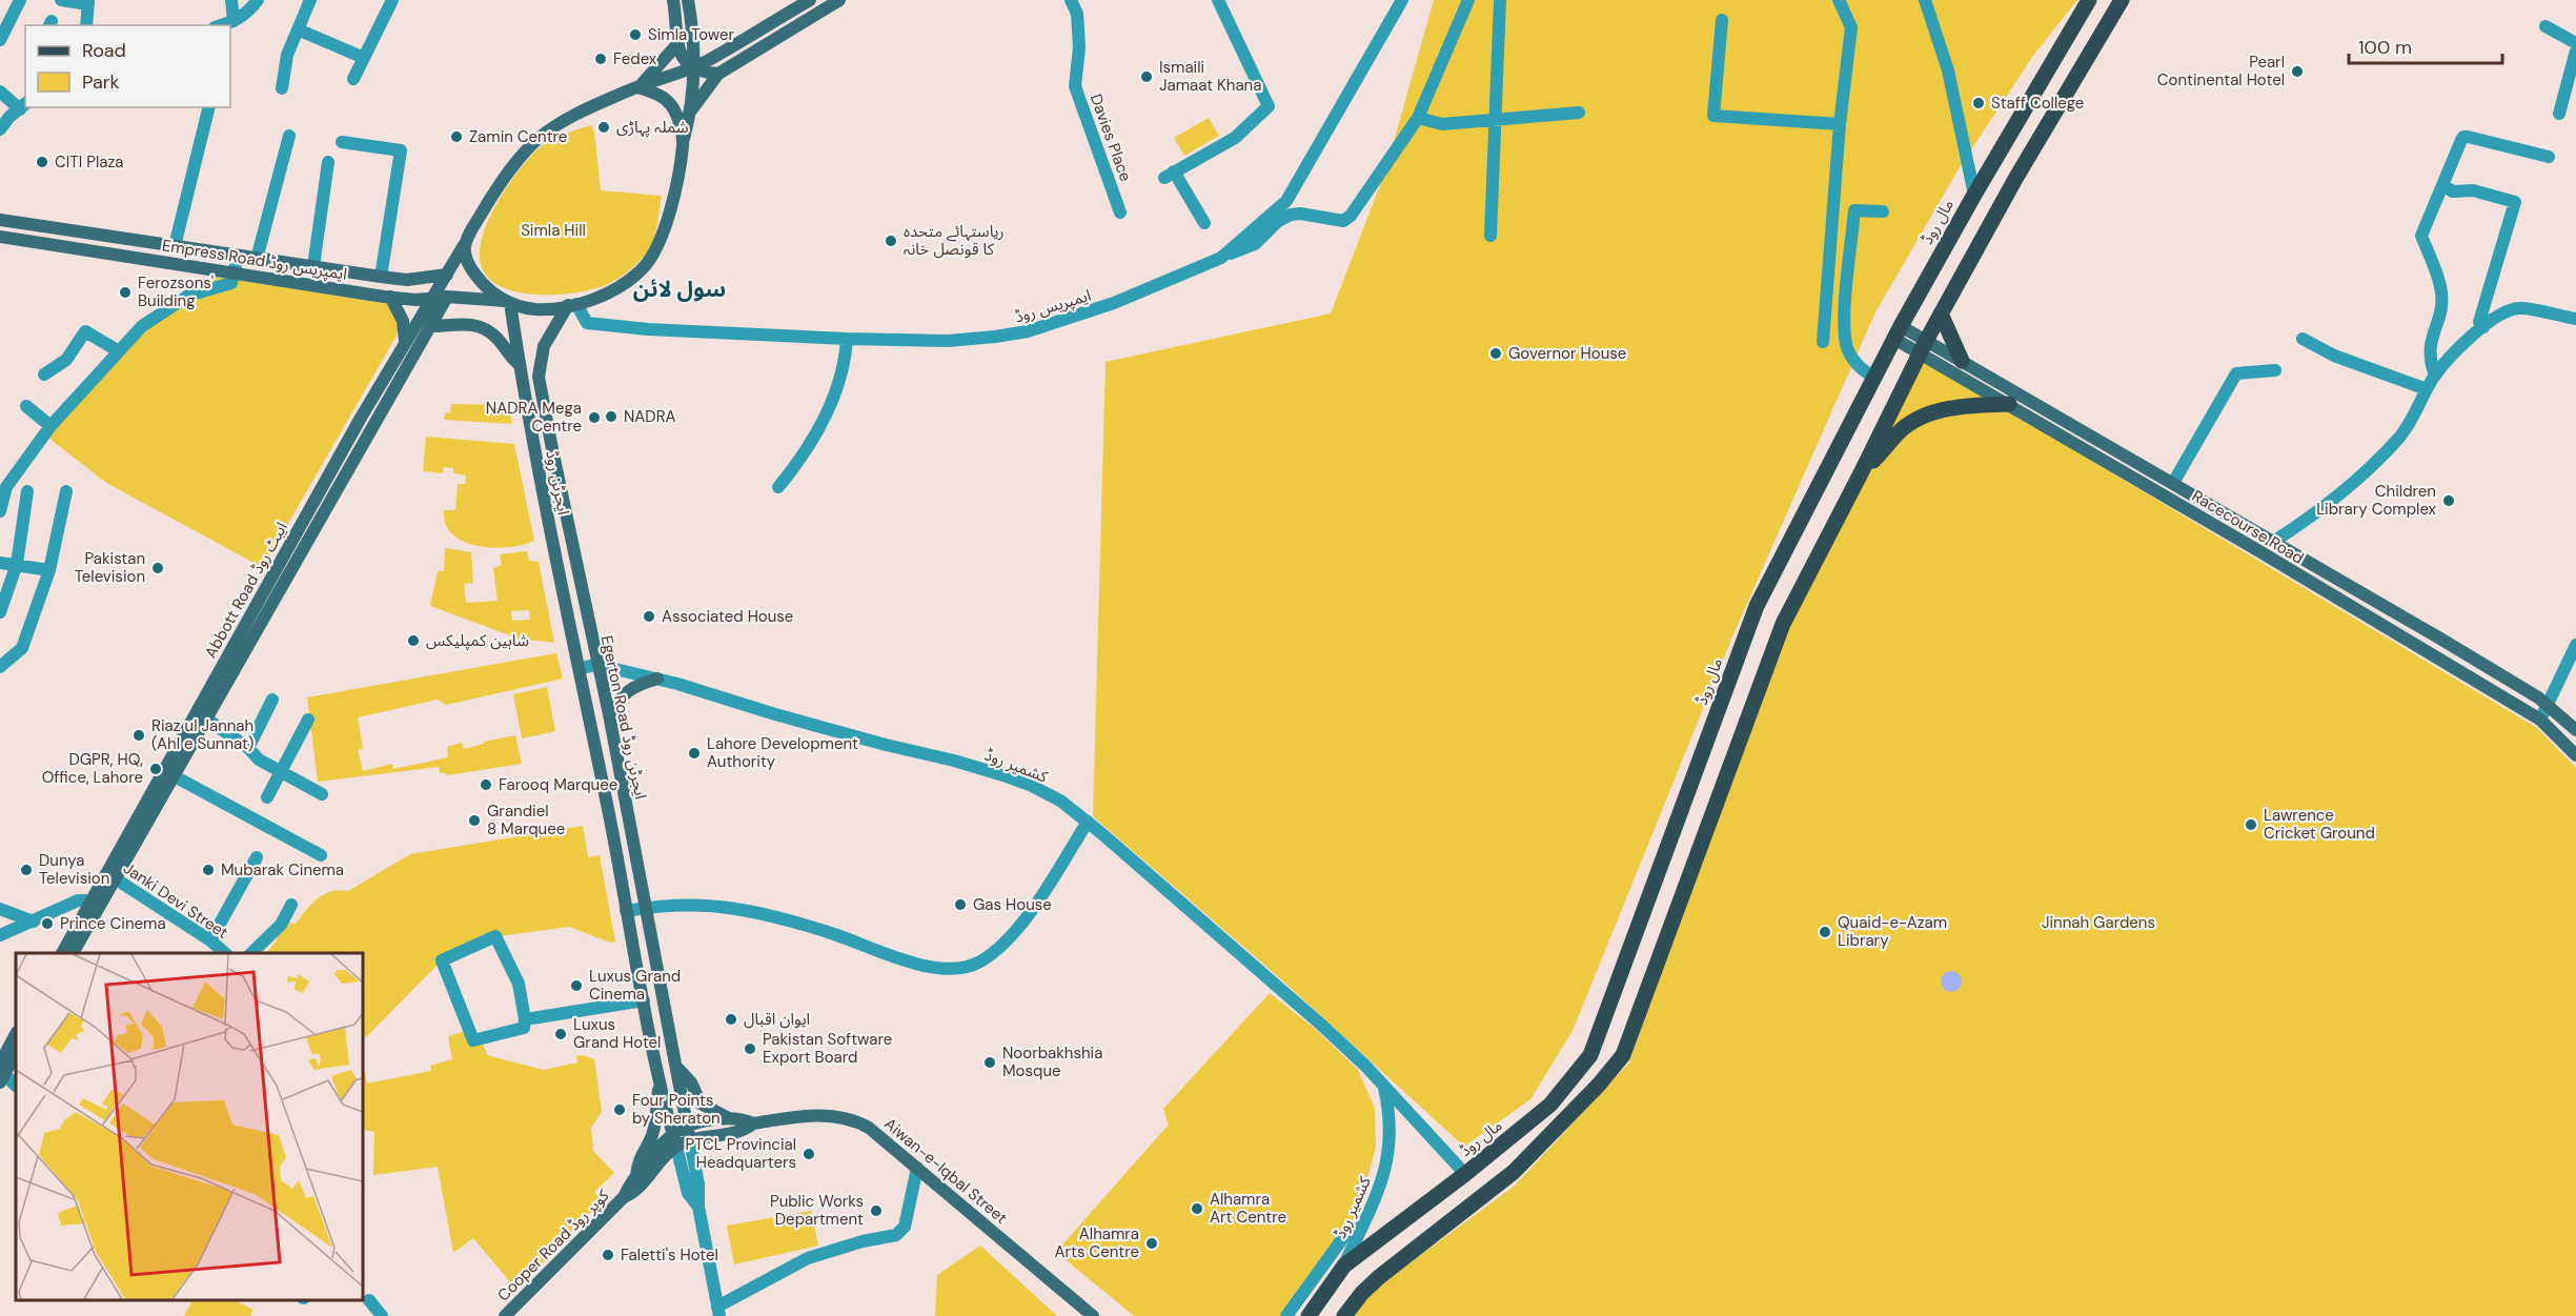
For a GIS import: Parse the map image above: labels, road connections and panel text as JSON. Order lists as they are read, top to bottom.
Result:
{
  "streets": {
    "main road": [
      "مال روڈ",
      "Empress Road ایمپریس روڈ",
      "ایجرٹن روڈ",
      "Racecourse Road",
      "Abbott Road ایبٹ روڈ",
      "Egerton Road ایجرٹن روڈ",
      "Aiwan-e-Iqbal Street",
      "Cooper Road کوپر روڈ"
    ],
    "street": [
      "Davies Place",
      "ایمپریس روڈ",
      "کشمیر روڈ",
      "Janki Devi Street"
    ]
  },
  "crossings": [
    ["مال روڈ", "Racecourse Road"],
    ["مال روڈ", "کشمیر روڈ"],
    ["Empress Road ایمپریس روڈ", "ایمپریس روڈ"],
    ["Empress Road ایمپریس روڈ", "ایجرٹن روڈ"],
    ["Empress Road ایمپریس روڈ", "Abbott Road ایبٹ روڈ"],
    ["Empress Road ایمپریس روڈ", "Egerton Road ایجرٹن روڈ"],
    ["ایمپریس روڈ", "ایجرٹن روڈ"],
    ["ایمپریس روڈ", "Abbott Road ایبٹ روڈ"],
    ["ایمپریس روڈ", "Egerton Road ایجرٹن روڈ"],
    ["ایجرٹن روڈ", "Abbott Road ایبٹ روڈ"],
    ["ایجرٹن روڈ", "Egerton Road ایجرٹن روڈ"],
    ["ایجرٹن روڈ", "کشمیر روڈ"],
    ["Abbott Road ایبٹ روڈ", "Egerton Road ایجرٹن روڈ"],
    ["Abbott Road ایبٹ روڈ", "Janki Devi Street"],
    ["Egerton Road ایجرٹن روڈ", "کشمیر روڈ"],
    ["Egerton Road ایجرٹن روڈ", "Aiwan-e-Iqbal Street"],
    ["Aiwan-e-Iqbal Street", "Cooper Road کوپر روڈ"]
  ],
  "districts": ["سول لائن"],
  "parks": ["Simla Hill", "Jinnah Gardens"],
  "places": [
    "Simla Tower",
    "Fedex",
    "Pearl Continental Hotel",
    "Ismaili Jamaat Khana",
    "Staff College",
    "شملہ پہاڑی",
    "Zamin Centre",
    "CITI Plaza",
    "ریاستہائے متحدہ کا قونصل خانہ",
    "Ferozsons' Building",
    "Governor House",
    "NADRA",
    "NADRA Mega Centre",
    "Children Library Complex",
    "Pakistan Television",
    "Associated House",
    "شاہین کمپلیکس",
    "Riaz ul Jannah (Ahl e Sunnat)",
    "Lahore Development Authority",
    "DGPR, HQ, Office, Lahore",
    "Farooq Marquee",
    "Grandiel 8 Marquee",
    "Lawrence Cricket Ground",
    "Dunya Television",
    "Mubarak Cinema",
    "Gas House",
    "Prince Cinema",
    "Quaid-e-Azam Library",
    "Luxus Grand Cinema",
    "ایوان اقبال",
    "Luxus Grand Hotel",
    "Pakistan Software Export Board",
    "Noorbakhshia Mosque",
    "Four Points by Sheraton",
    "PTCL Provincial Headquarters",
    "Alhamra Art Centre",
    "Public Works Department",
    "Alhamra Arts Centre",
    "Faletti's Hotel"
  ],
  "legend": ["Road", "Park"],
  "scale_bar": "100 m"
}
